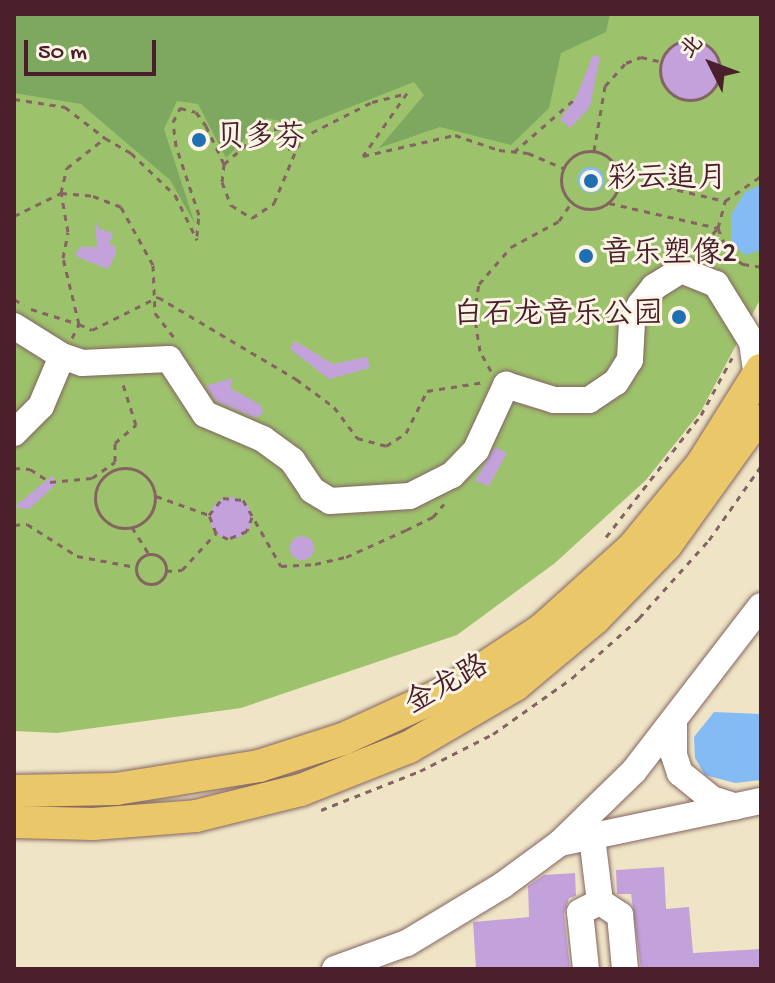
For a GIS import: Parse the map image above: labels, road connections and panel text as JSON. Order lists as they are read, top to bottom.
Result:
{
  "streets": {
    "main road": ["金龙路"]
  },
  "places": [
    "贝多芬",
    "彩云追月",
    "音乐塑像2",
    "白石龙音乐公园"
  ],
  "scale_bar": "50 m",
  "north": "top left"
}
